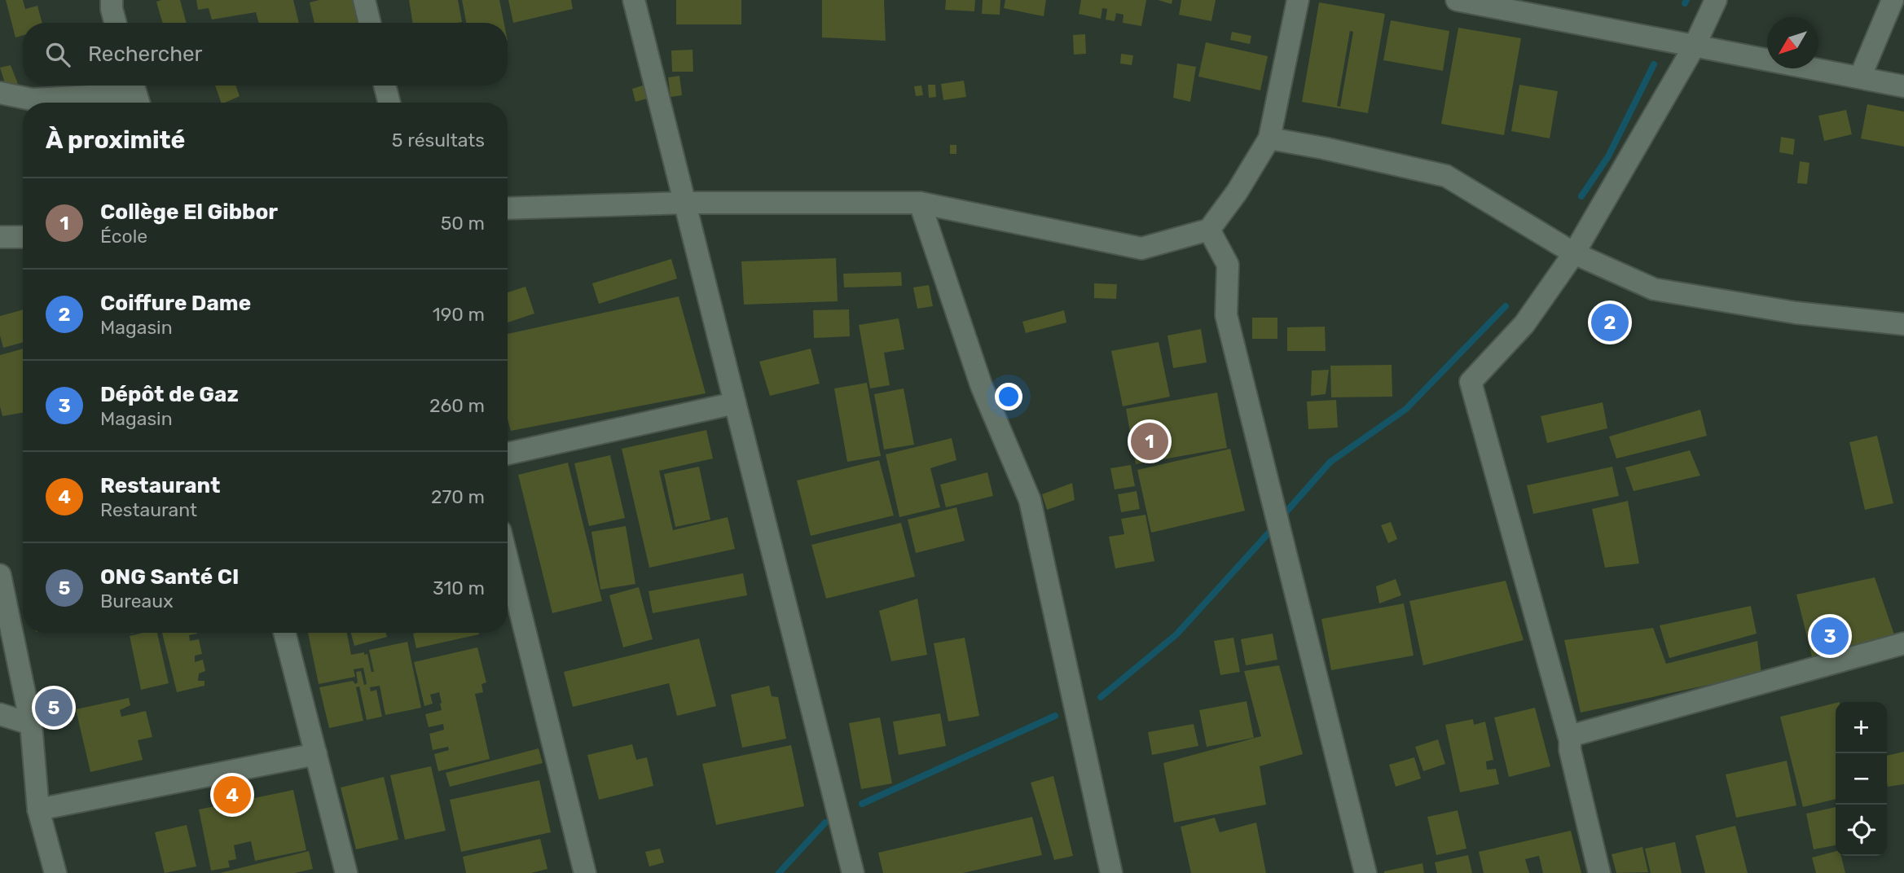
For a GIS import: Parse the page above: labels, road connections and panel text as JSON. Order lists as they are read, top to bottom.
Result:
{
  "north": "bottom left",
  "page": {
    "search": "Rechercher",
    "heading": ["À proximité", "5 résultats"],
    "list": [
      {
        "mark": "1",
        "name": "Collège El Gibbor",
        "note": "École",
        "value": "50 m"
      },
      {
        "mark": "2",
        "name": "Coiffure Dame",
        "note": "Magasin",
        "value": "190 m"
      },
      {
        "mark": "3",
        "name": "Dépôt de Gaz",
        "note": "Magasin",
        "value": "260 m"
      },
      {
        "mark": "4",
        "name": "Restaurant",
        "note": "Restaurant",
        "value": "270 m"
      },
      {
        "mark": "5",
        "name": "ONG Santé CI",
        "note": "Bureaux",
        "value": "310 m"
      }
    ],
    "pins": [
      "2",
      "1",
      "3",
      "5",
      "4"
    ],
    "map_buttons": ["+", "−"]
  }
}
